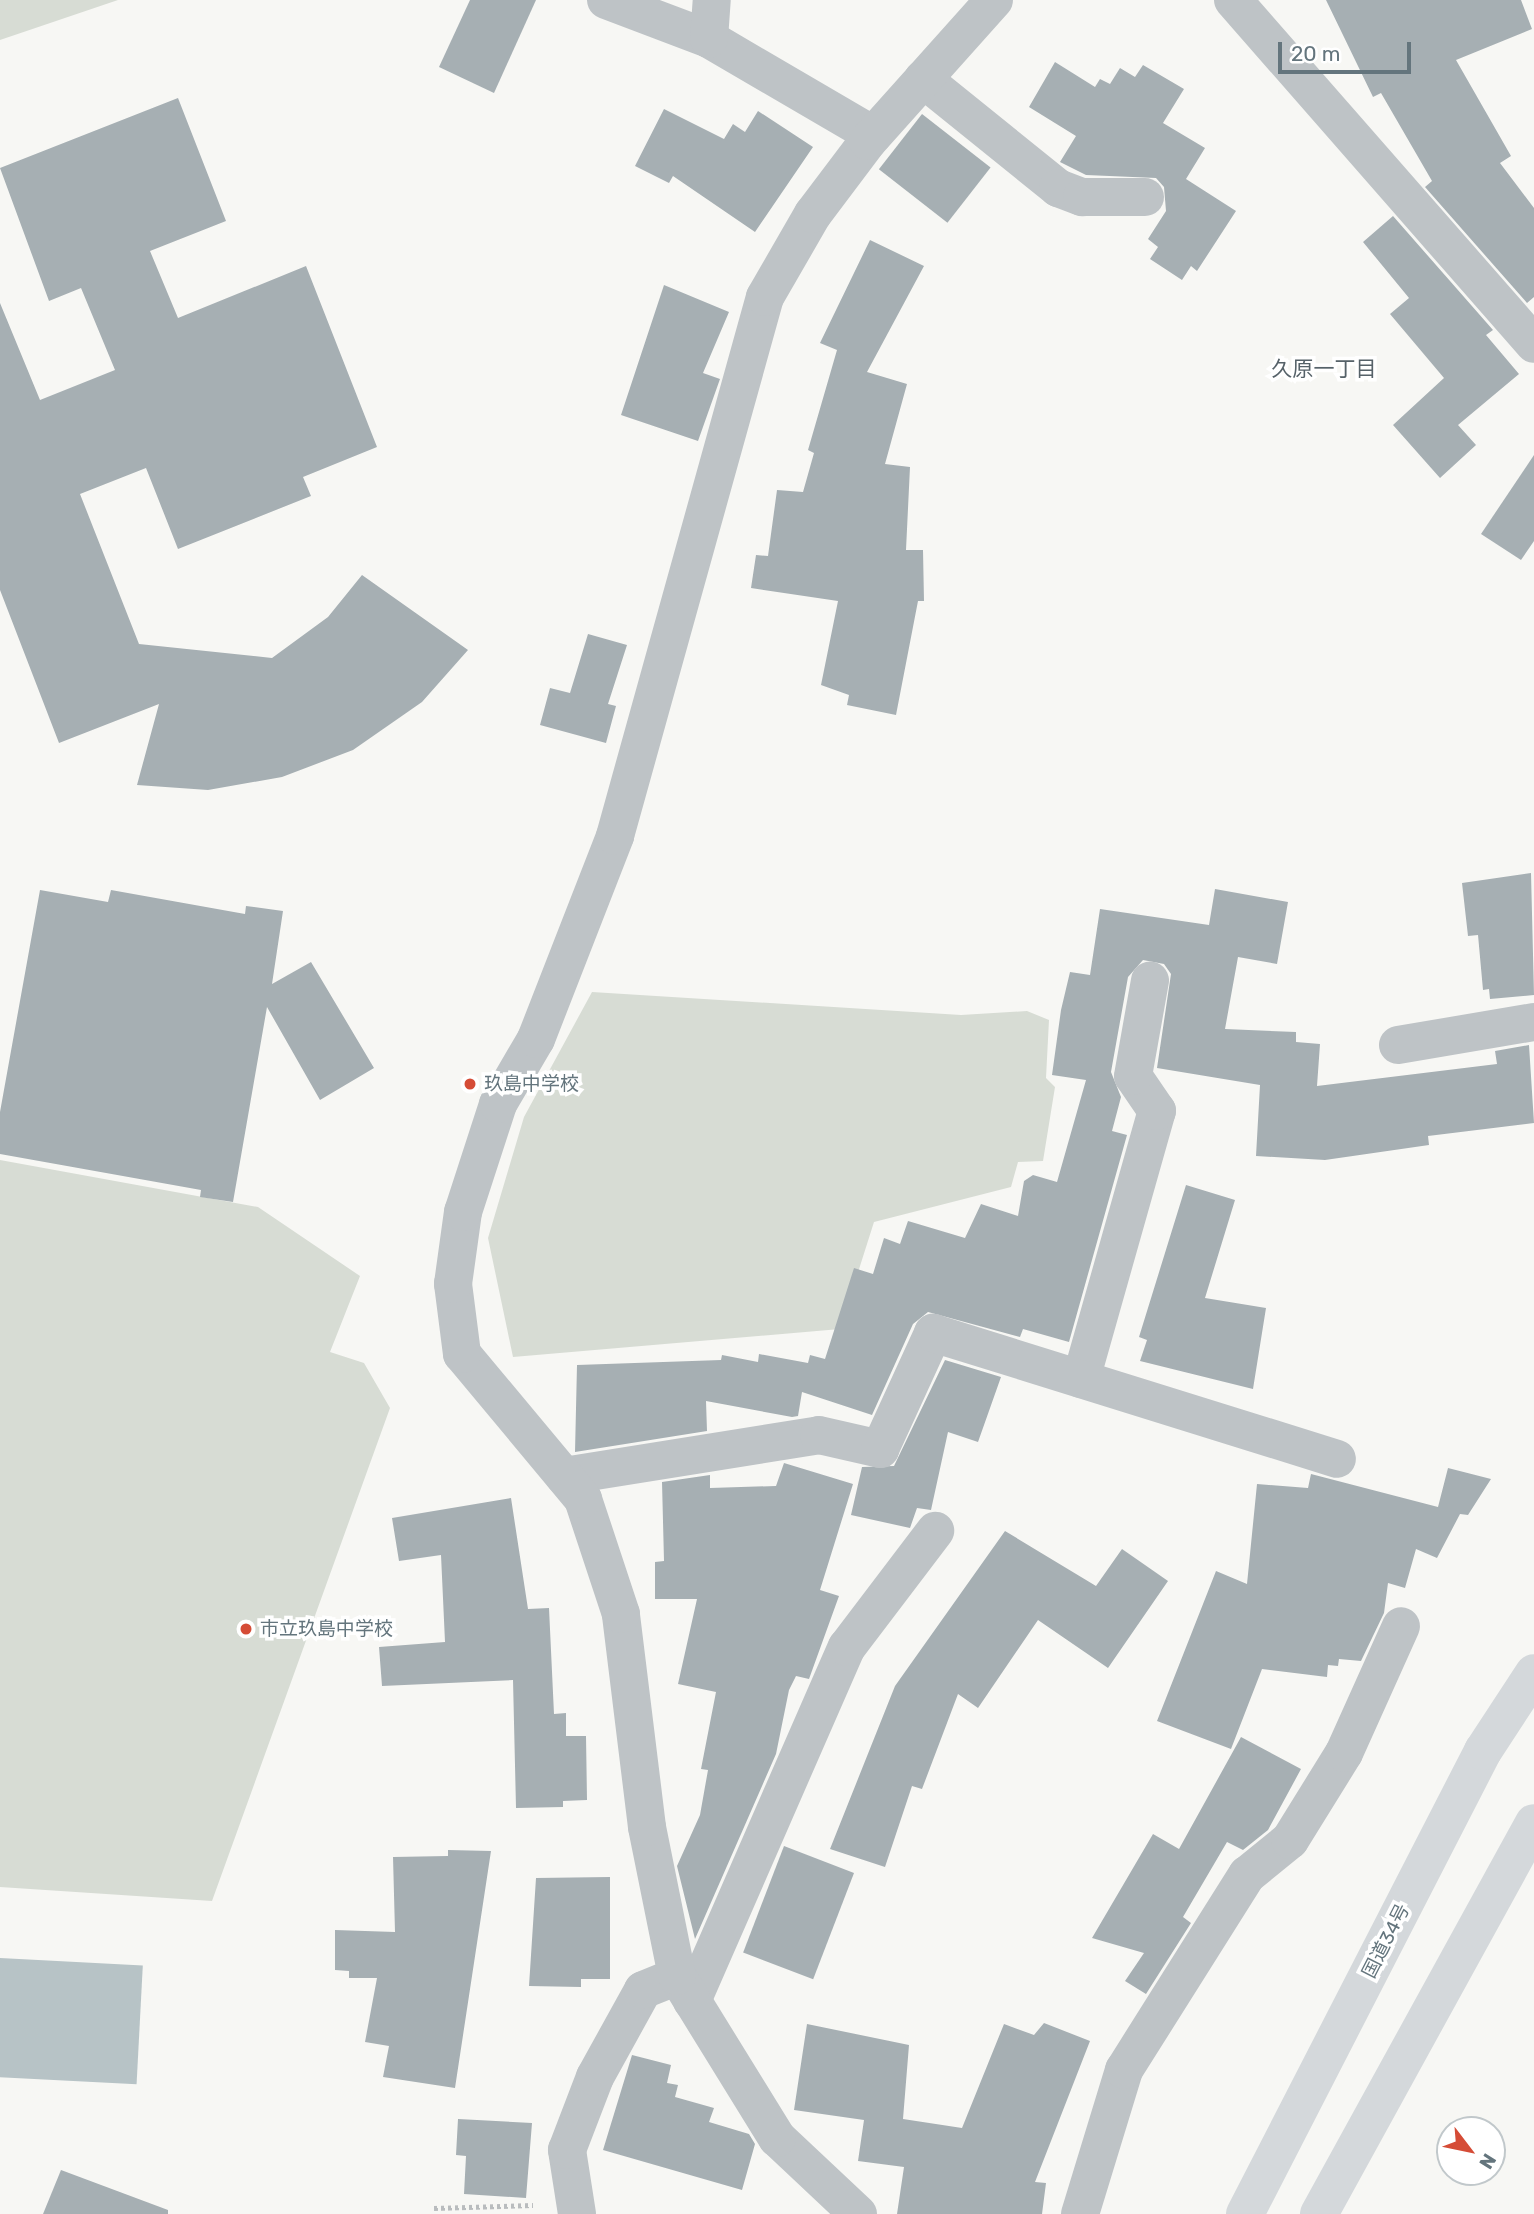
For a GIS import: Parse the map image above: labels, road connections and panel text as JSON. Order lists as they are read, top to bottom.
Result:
{
  "streets": {
    "highway": ["国道34号"]
  },
  "districts": ["久原一丁目"],
  "places": ["玖島中学校", "市立玖島中学校"],
  "scale_bar": "20 m",
  "north": "bottom right"
}
